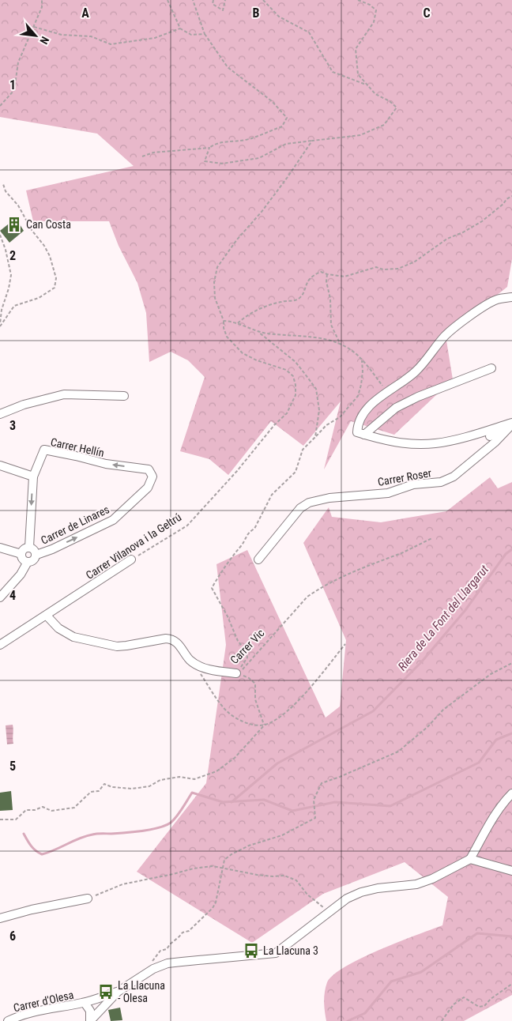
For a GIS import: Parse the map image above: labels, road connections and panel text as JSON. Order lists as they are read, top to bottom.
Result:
{
  "streets": {
    "street": [
      "Carrer Hellín",
      "Carrer Roser",
      "Carrer de Linares",
      "Carrer Vilanova i la Geltrú",
      "Carrer Vic",
      "Carrer d'Olesa"
    ]
  },
  "crossings": [
    ["Carrer Hellín", "Carrer de Linares"],
    ["Carrer Vilanova i la Geltrú", "Carrer Vic"]
  ],
  "one_way": ["Carrer de Linares"],
  "water": ["Riera de La Font del Llargarut"],
  "places": {
    "building": ["Can Costa"],
    "bus stop": ["La Llacuna 3", "La Llacuna - Olesa"]
  },
  "north": "bottom right",
  "grid": {
    "columns": ["A", "B", "C"],
    "rows": [
      "1",
      "2",
      "3",
      "4",
      "5",
      "6"
    ]
  }
}
